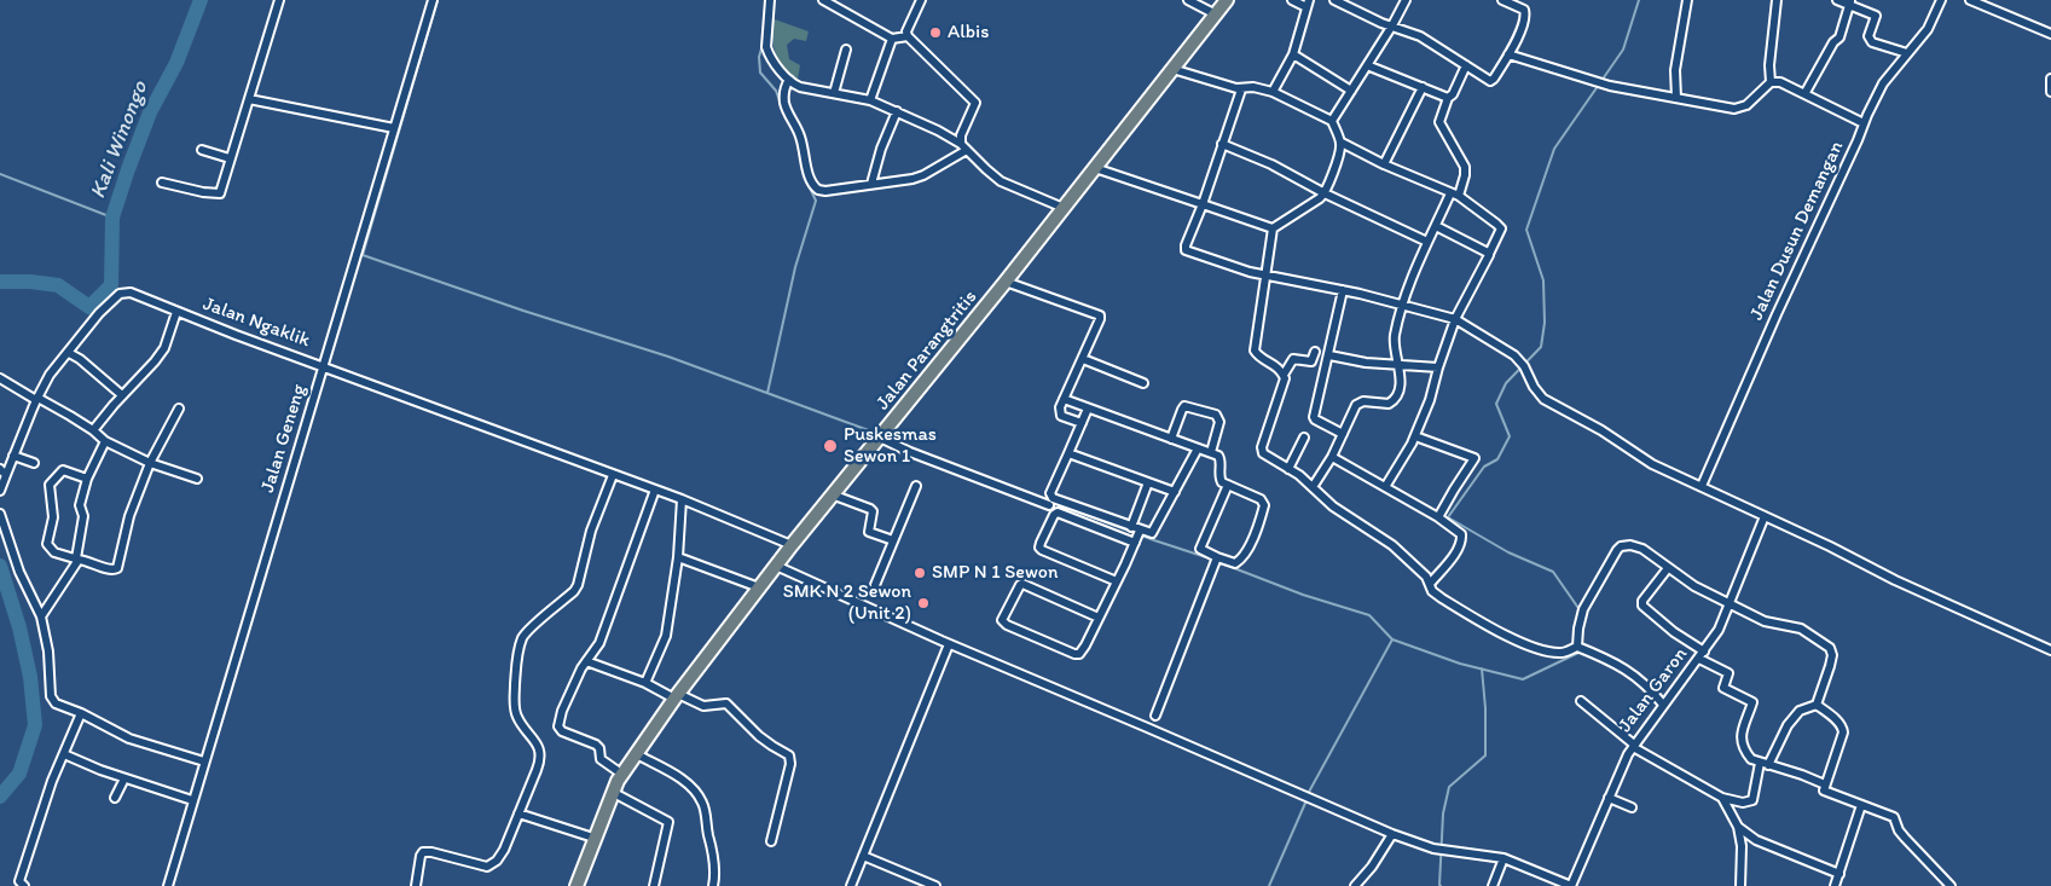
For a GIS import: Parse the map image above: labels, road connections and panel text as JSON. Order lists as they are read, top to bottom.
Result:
{
  "streets": {
    "main road": ["Jalan Parangtritis"],
    "street": [
      "Jalan Dusun Demangan",
      "Jalan Ngaklik",
      "Jalan Geneng",
      "Jalan Garon"
    ]
  },
  "crossings": [
    ["Jalan Ngaklik", "Jalan Parangtritis"],
    ["Jalan Ngaklik", "Jalan Geneng"]
  ],
  "water": ["Kali Winongo"],
  "places": [
    "Albis",
    "Puskesmas Sewon 1",
    "SMP N 1 Sewon",
    "SMK N 2 Sewon (Unit 2)"
  ]
}
